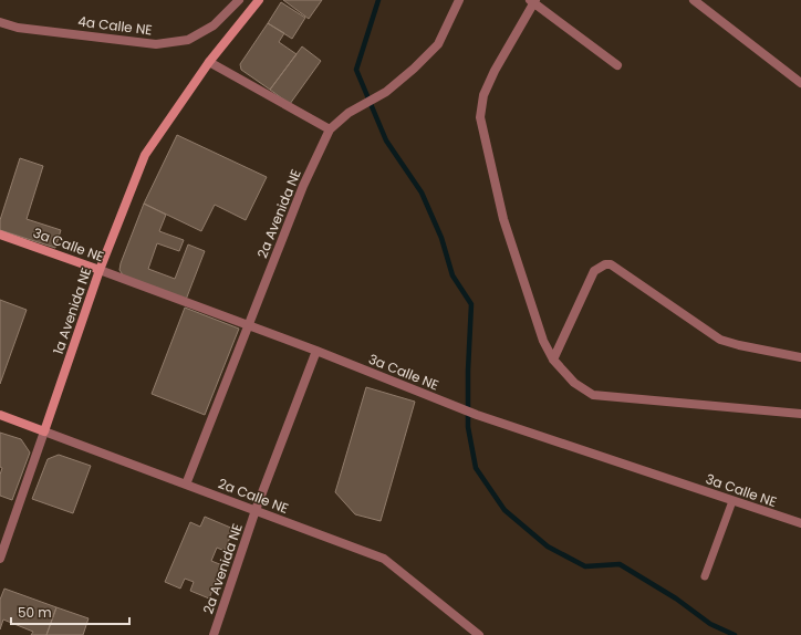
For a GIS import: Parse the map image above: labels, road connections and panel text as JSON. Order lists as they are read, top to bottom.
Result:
{
  "streets": {
    "main road": ["3a Calle NE", "1a Avenida NE", "2a Calle NE"],
    "street": ["4a Calle NE", "2a Avenida NE"]
  },
  "crossings": [
    ["2a Avenida NE", "3a Calle NE"],
    ["2a Avenida NE", "2a Calle NE"],
    ["3a Calle NE", "1a Avenida NE"],
    ["1a Avenida NE", "2a Calle NE"]
  ],
  "scale_bar": "50 m"
}
